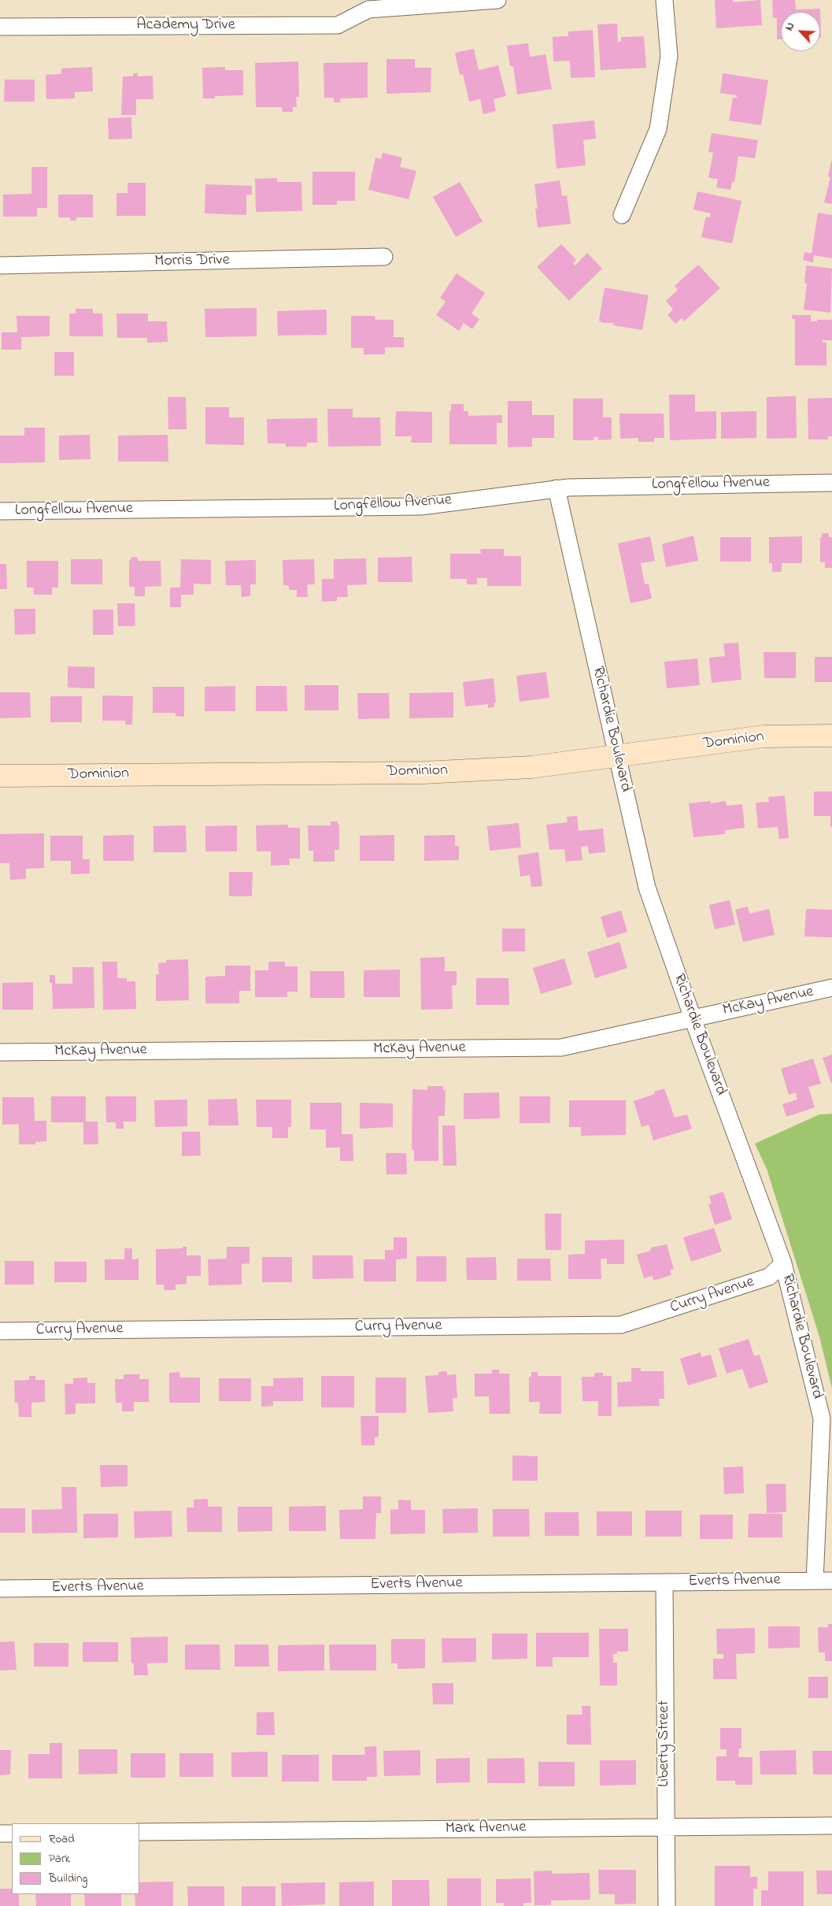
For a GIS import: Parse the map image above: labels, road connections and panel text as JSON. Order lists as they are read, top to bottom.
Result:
{
  "streets": {
    "street": [
      "Academy Drive",
      "Morris Drive",
      "Longfellow Avenue",
      "Richardie Boulevard",
      "Dominion",
      "McKay Avenue",
      "Curry Avenue",
      "Everts Avenue",
      "Liberty Street",
      "Mark Avenue"
    ]
  },
  "crossings": [
    ["Longfellow Avenue", "Richardie Boulevard"],
    ["Richardie Boulevard", "Dominion"],
    ["Richardie Boulevard", "McKay Avenue"],
    ["Richardie Boulevard", "Curry Avenue"],
    ["Richardie Boulevard", "Everts Avenue"],
    ["Everts Avenue", "Liberty Street"],
    ["Liberty Street", "Mark Avenue"]
  ],
  "legend": ["Road", "Park", "Building"],
  "north": "top left"
}
